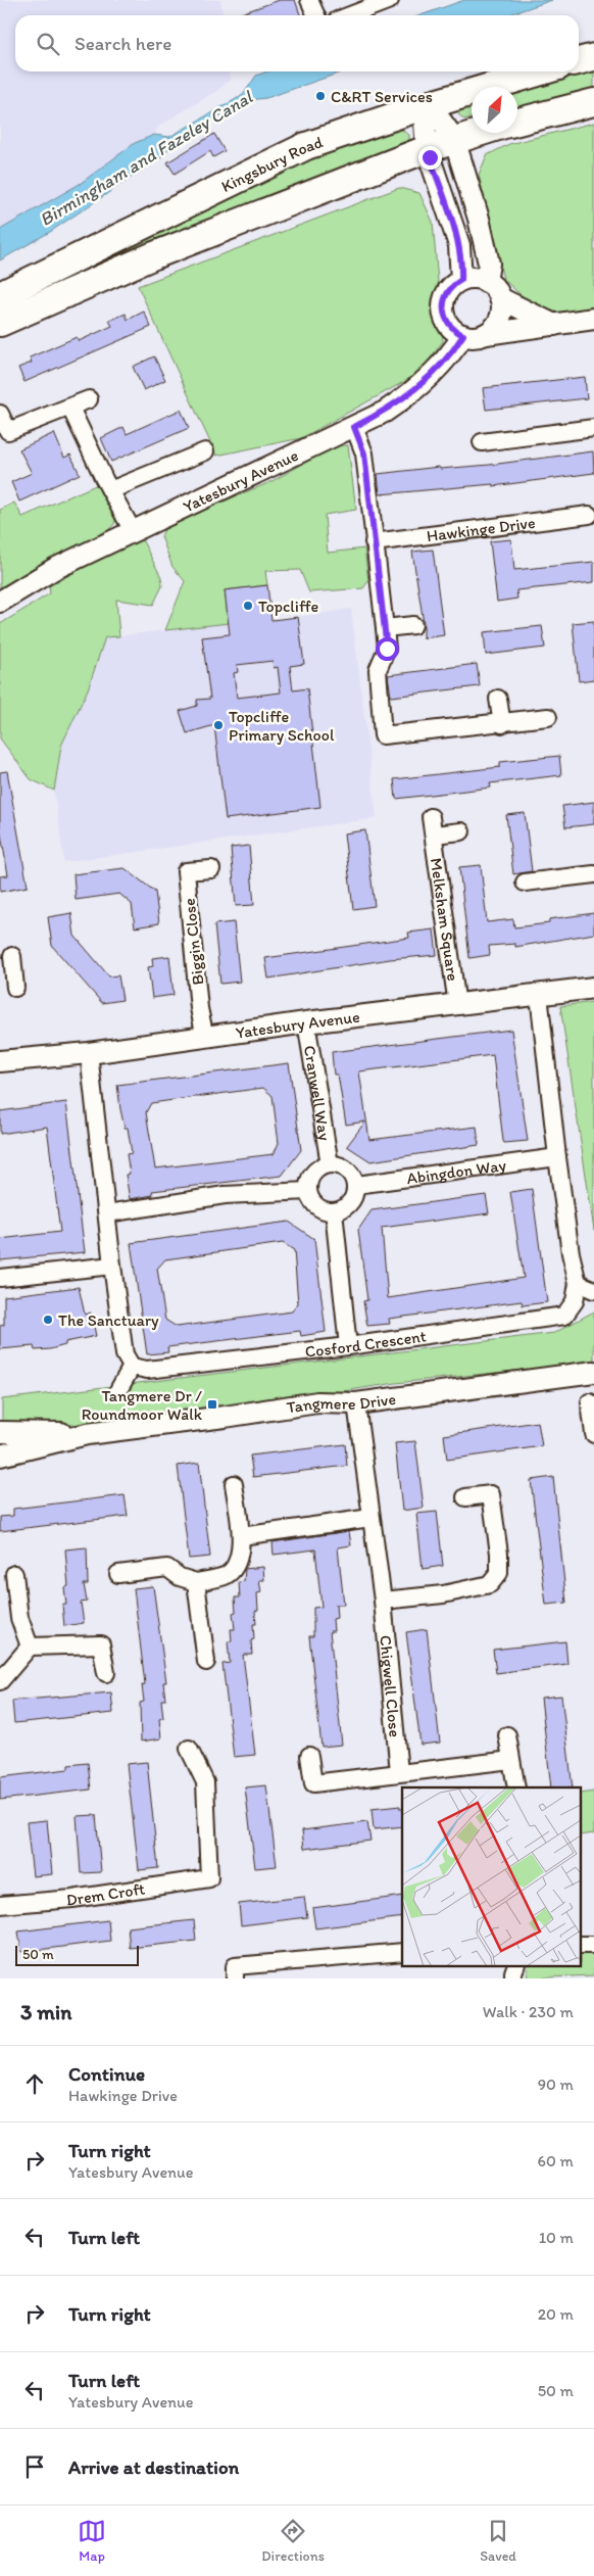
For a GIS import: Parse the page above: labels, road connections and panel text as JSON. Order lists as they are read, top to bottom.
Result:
{
  "streets": {
    "highway": ["Kingsbury Road"],
    "street": [
      "Yatesbury Avenue",
      "Hawkinge Drive",
      "Melksham Square",
      "Biggin Close",
      "Cranwell Way",
      "Abingdon Way",
      "Cosford Crescent",
      "Tangmere Drive",
      "Chigwell Close",
      "Drem Croft"
    ]
  },
  "crossings": [
    ["Yatesbury Avenue", "Melksham Square"],
    ["Yatesbury Avenue", "Biggin Close"],
    ["Yatesbury Avenue", "Cranwell Way"],
    ["Yatesbury Avenue", "Cosford Crescent"],
    ["Cranwell Way", "Abingdon Way"],
    ["Abingdon Way", "Cosford Crescent"],
    ["Tangmere Drive", "Chigwell Close"]
  ],
  "water": ["Birmingham and Fazeley Canal"],
  "places": {
    "other": [
      "C&RT Services",
      "Topcliffe",
      "Topcliffe Primary School",
      "The Sanctuary"
    ],
    "transit": ["Tangmere Dr / Roundmoor Walk"]
  },
  "scale_bar": "50 m",
  "north": "top right",
  "page": {
    "search": "Search here",
    "scale": "50 m",
    "heading": ["3 min", "Walk · 230 m"],
    "list": [
      ["Continue", "Hawkinge Drive", "90 m"],
      ["Turn right", "Yatesbury Avenue", "60 m"],
      ["Turn left", "10 m"],
      ["Turn right", "20 m"],
      ["Turn left", "Yatesbury Avenue", "50 m"],
      "Arrive at destination"
    ],
    "nav": ["Map", "Directions", "Saved"]
  }
}
